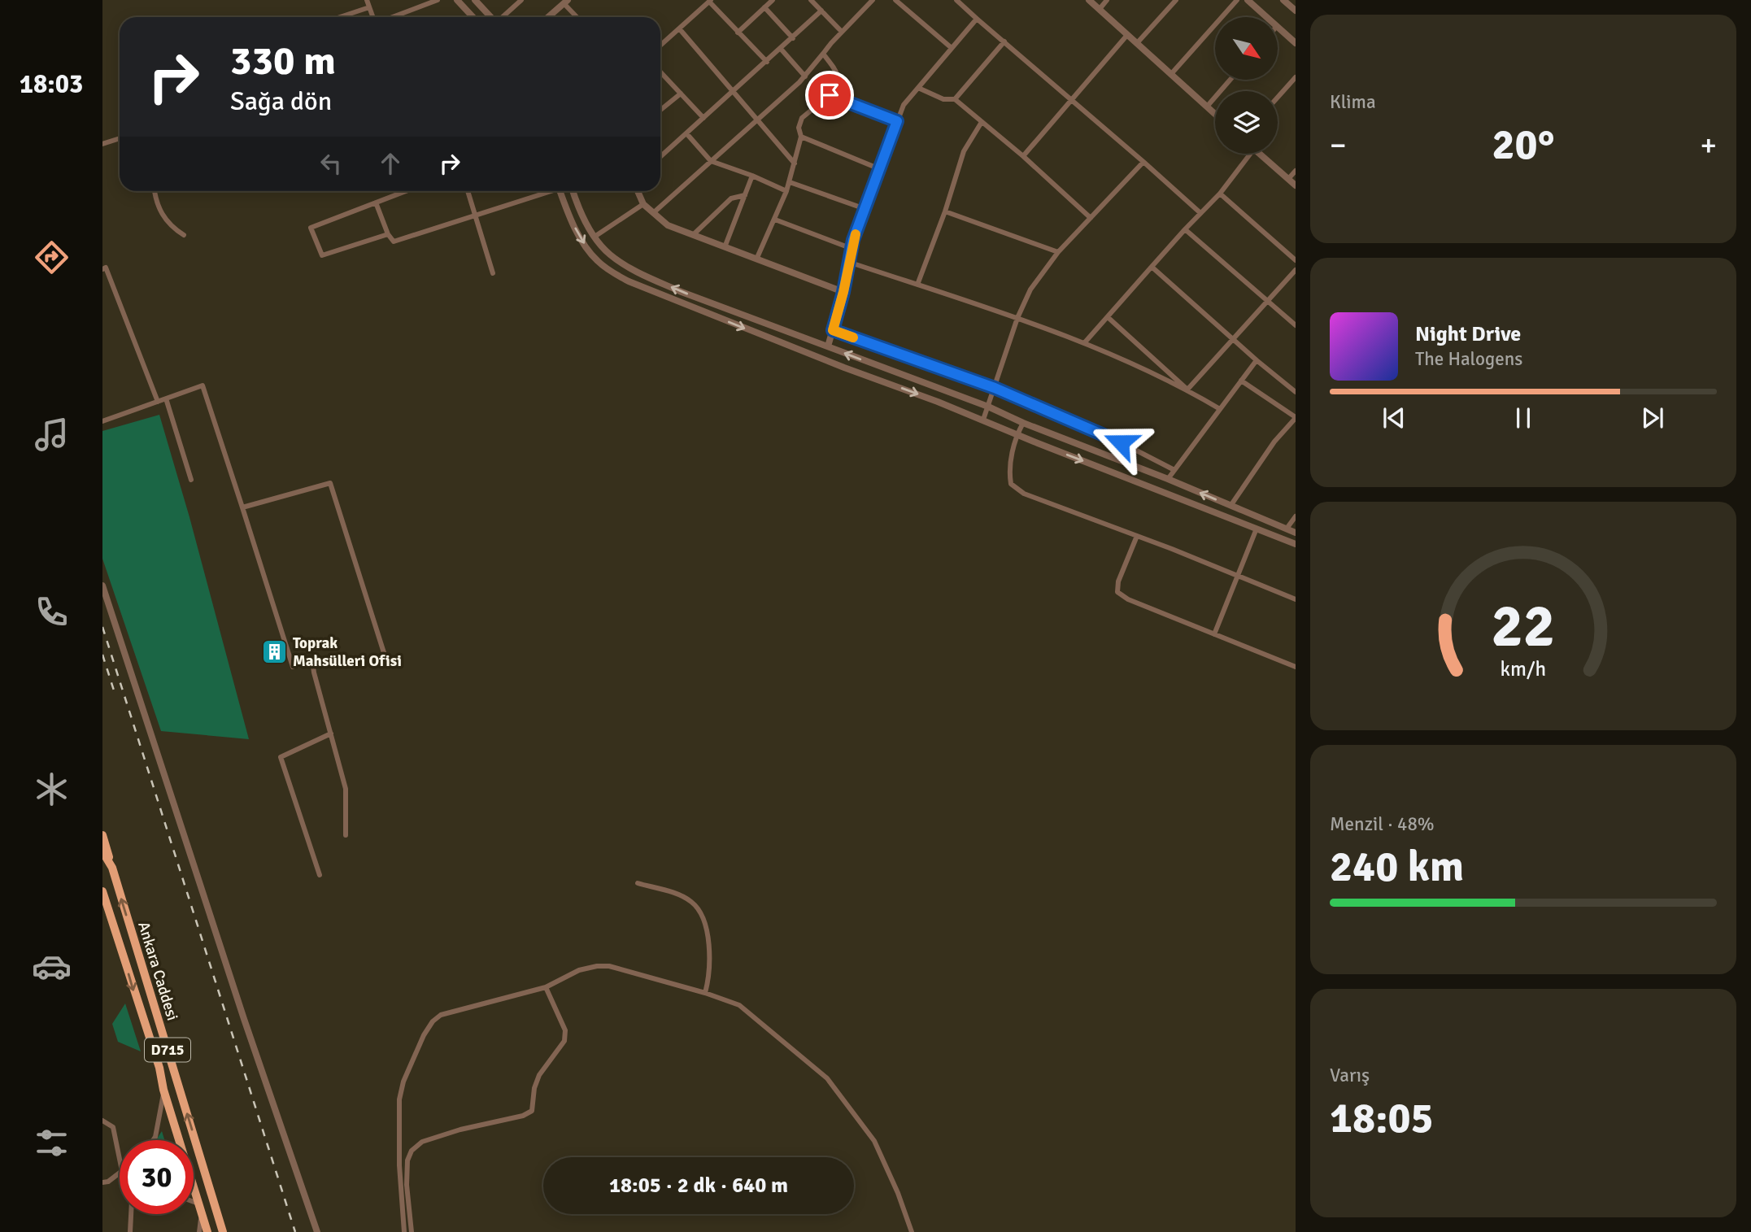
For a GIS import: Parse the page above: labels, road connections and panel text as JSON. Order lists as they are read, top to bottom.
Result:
{
  "streets": {
    "highway": ["Ankara Caddesi", "D715"]
  },
  "places": {
    "building": ["Toprak Mahsülleri Ofisi"]
  },
  "north": "bottom right",
  "page": {
    "tabs": "18:03",
    "tile": [
      "Klima",
      ["Menzil · 48%", "240 km"],
      ["Varış", "18:05"]
    ],
    "turn": ["330 m", "Sağa dön"],
    "heat": ["−", "20°", "+"],
    "song": ["Night Drive", "The Halogens"],
    "limit": "30",
    "trip": "18:05 · 2 dk · 640 m",
    "gauge": ["22", "km/h"]
  }
}
